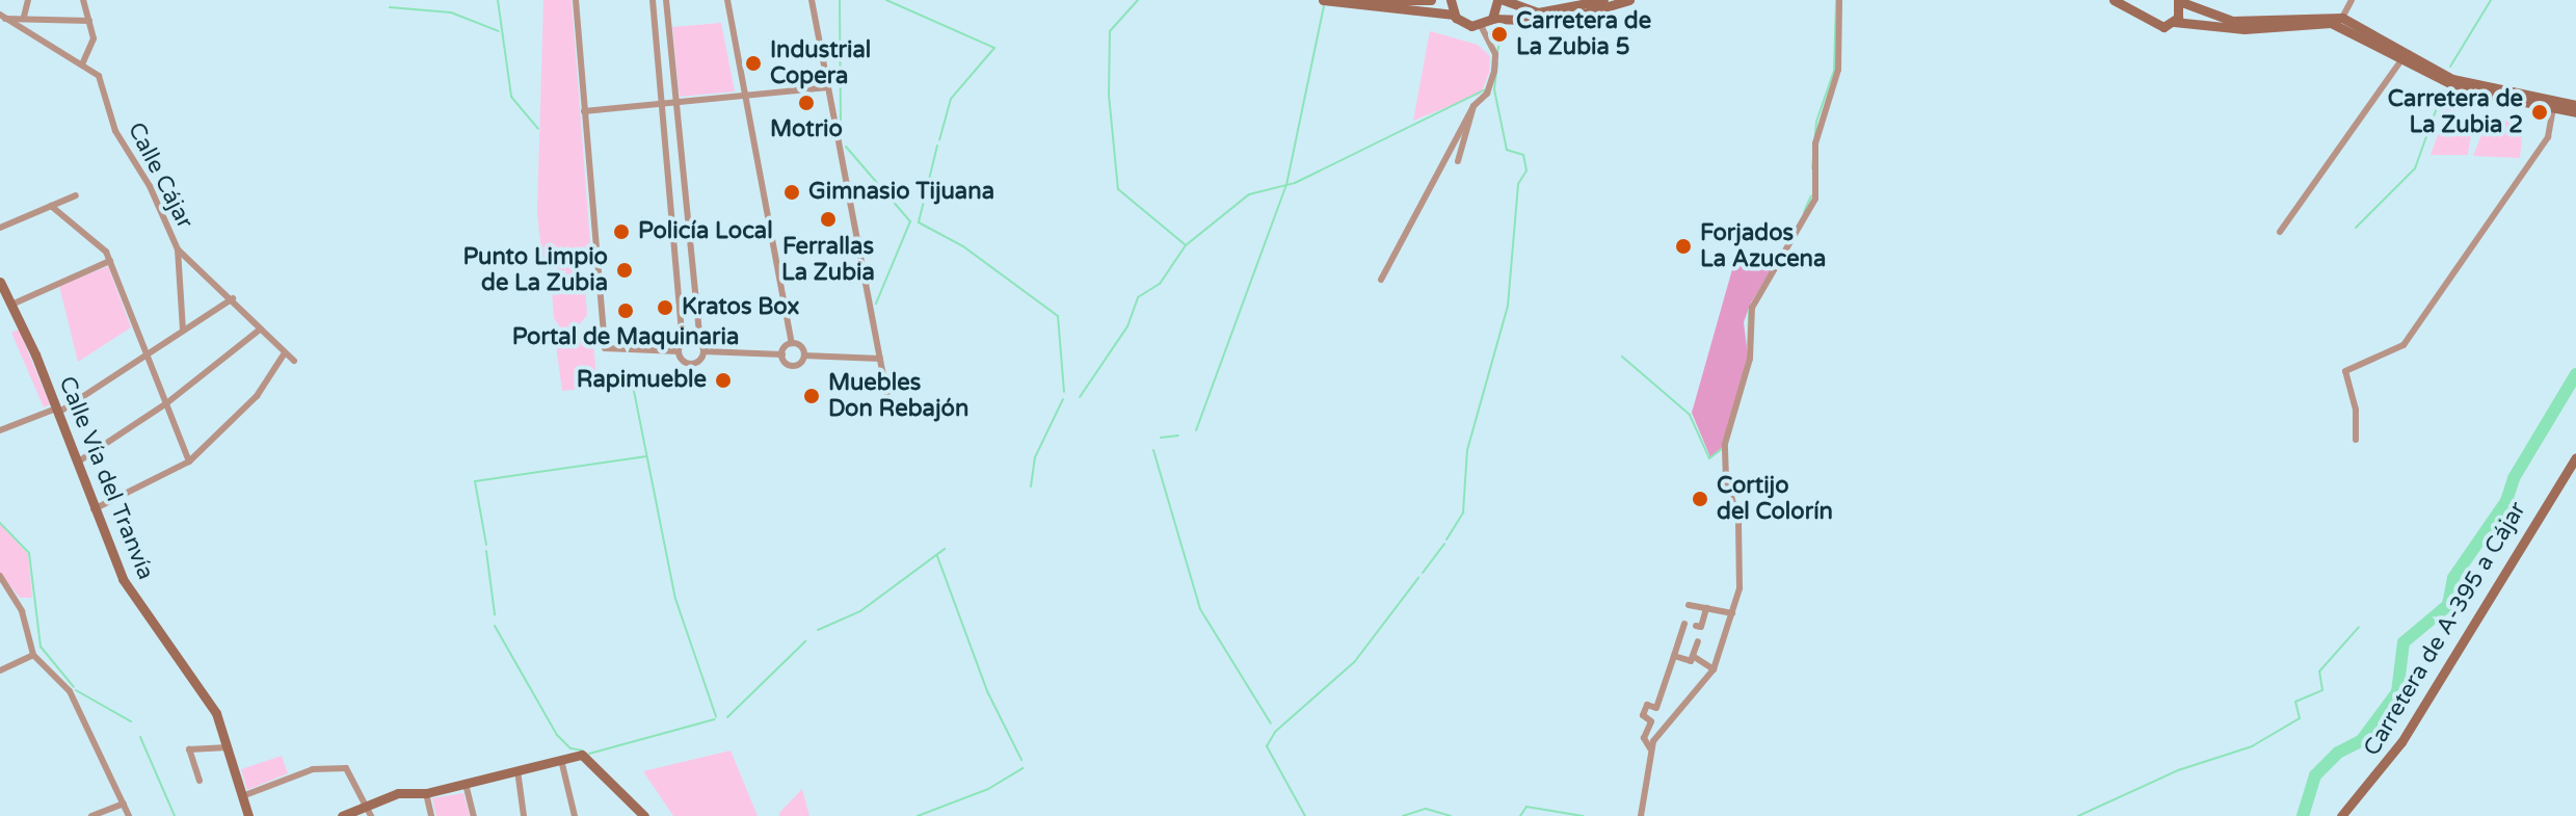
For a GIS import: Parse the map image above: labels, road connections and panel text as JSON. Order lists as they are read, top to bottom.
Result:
{
  "streets": {
    "street": ["Calle Cájar", "Calle Vía del Tranvía", "Carretera de A-395 a Cájar"]
  },
  "places": [
    "Carretera de La Zubia 5",
    "Industrial Copera",
    "Motrio",
    "Carretera de La Zubia 2",
    "Gimnasio Tijuana",
    "Ferrallas La Zubia",
    "Policía Local",
    "Forjados La Azucena",
    "Punto Limpio de La Zubia",
    "Kratos Box",
    "Portal de Maquinaria",
    "Rapimueble",
    "Muebles Don Rebajón",
    "Cortijo del Colorín"
  ]
}
